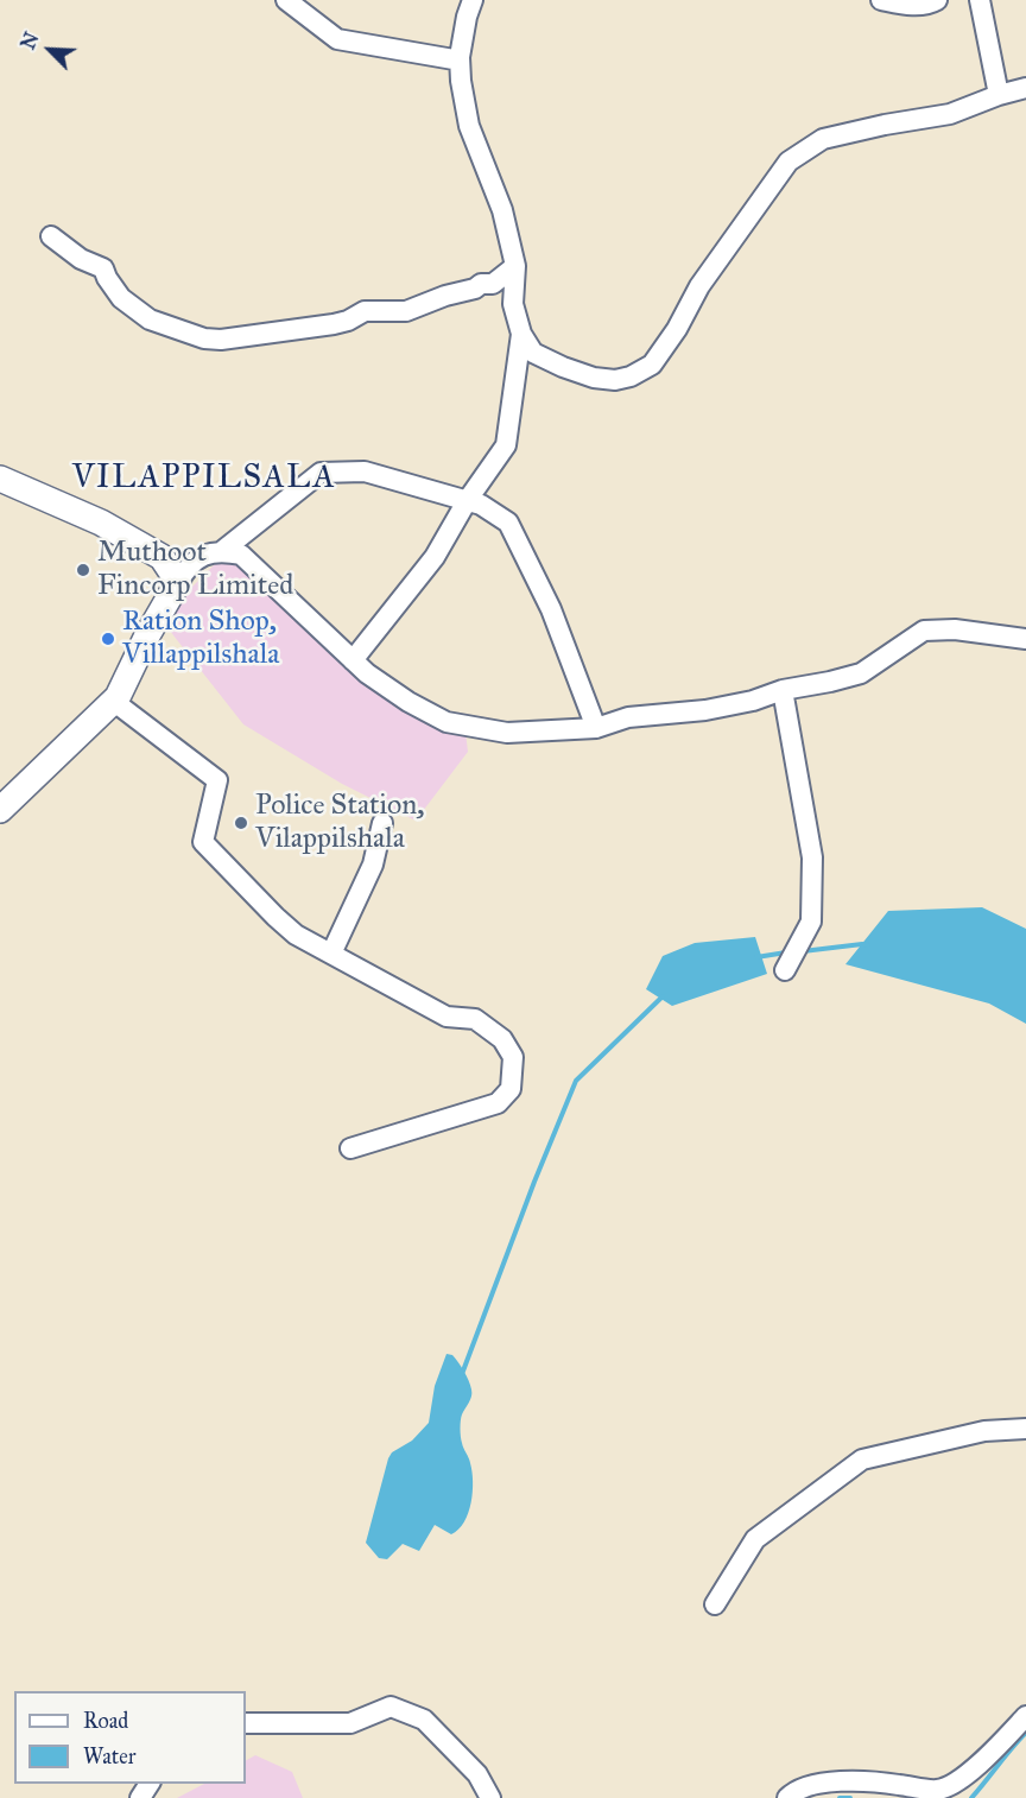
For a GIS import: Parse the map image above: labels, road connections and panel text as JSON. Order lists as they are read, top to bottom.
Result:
{
  "districts": ["VILAPPILSALA"],
  "places": ["Muthoot Fincorp Limited", "Ration Shop, Villappilshala", "Police Station, Vilappilshala"],
  "legend": ["Road", "Water"],
  "north": "top left"
}
